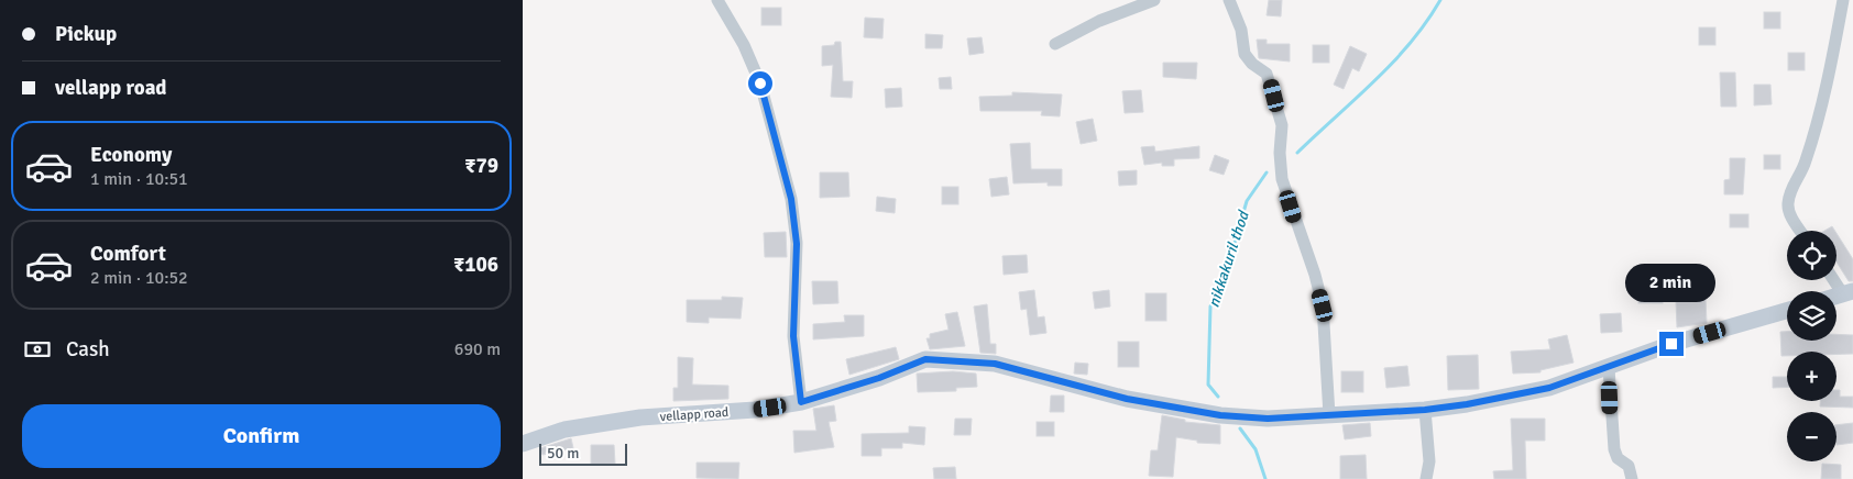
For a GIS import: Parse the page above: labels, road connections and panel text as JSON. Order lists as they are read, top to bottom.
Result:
{
  "streets": {
    "main road": ["vellapp road"]
  },
  "water": ["nikkakuril thod"],
  "scale_bar": "50 m",
  "page": {
    "banner": ["Pickup", "vellapp road"],
    "list": [
      {
        "name": "Economy",
        "note": "1 min · 10:51",
        "value": "₹79"
      },
      {
        "name": "Comfort",
        "note": "2 min · 10:52",
        "value": "₹106"
      }
    ],
    "map_buttons": ["+", "−"],
    "bubble": "2 min",
    "pay": ["Cash", "690 m"],
    "buttons": "Confirm",
    "scale": "50 m"
  }
}
